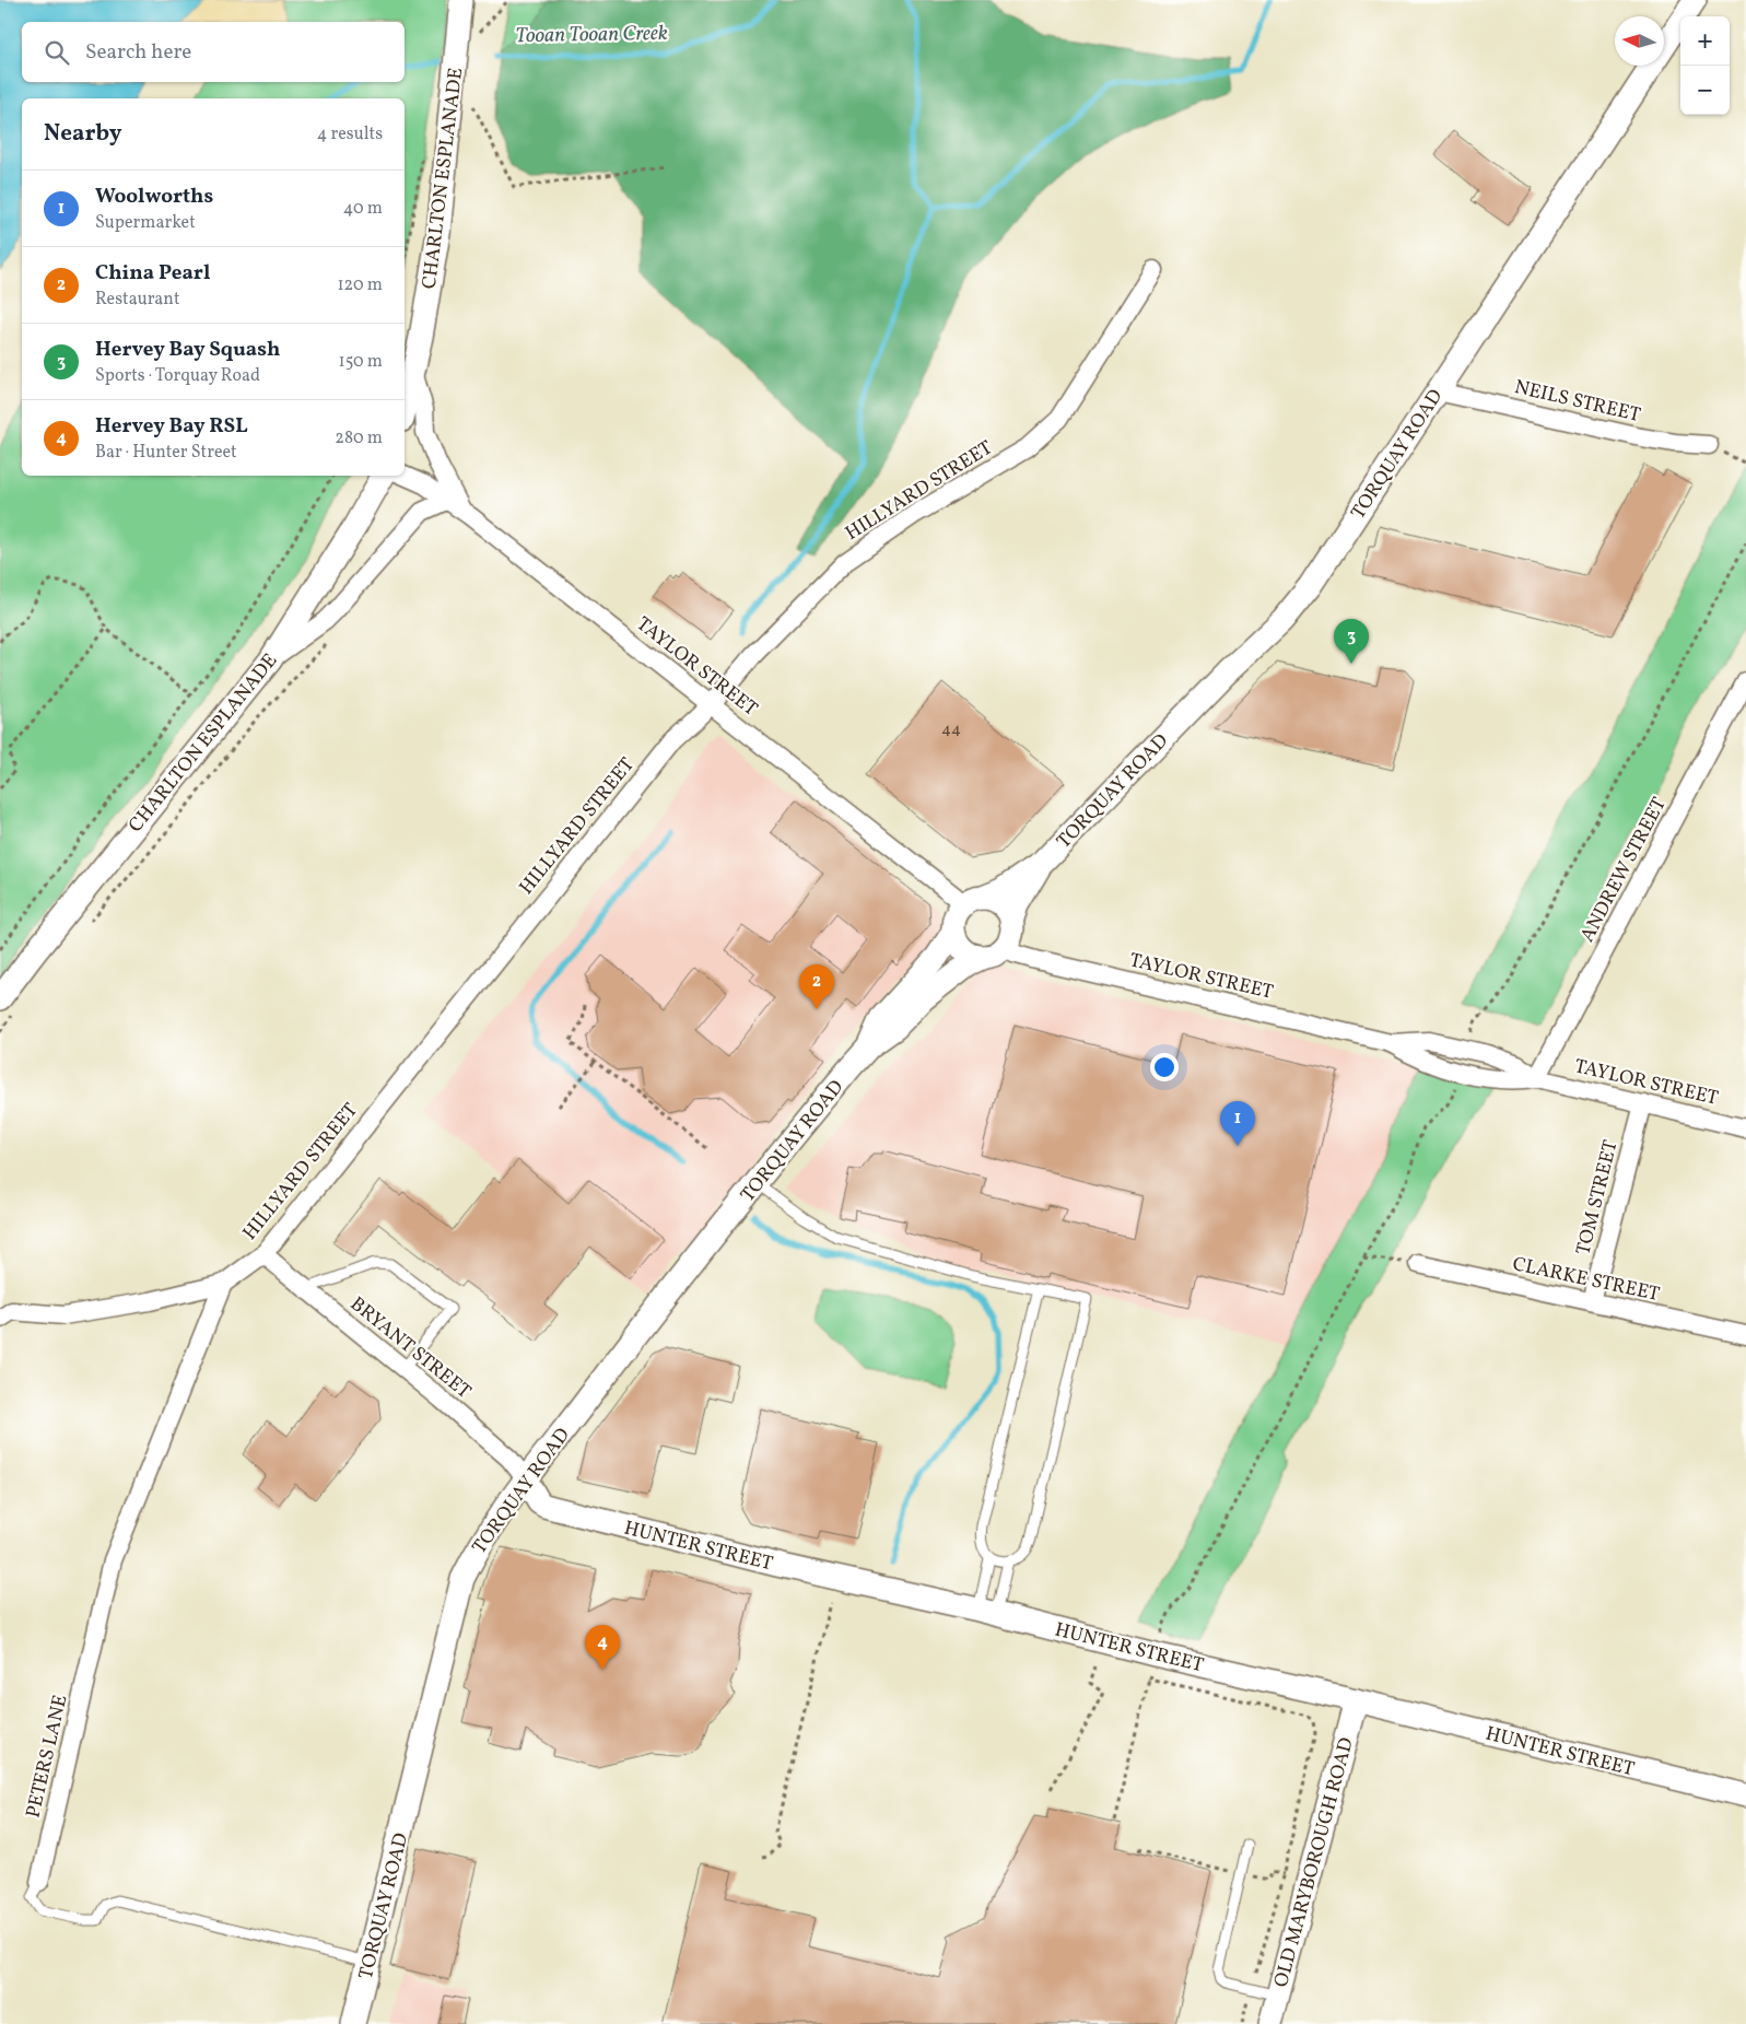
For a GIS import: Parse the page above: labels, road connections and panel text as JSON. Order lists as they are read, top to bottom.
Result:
{
  "streets": {
    "street": [
      "CHARLTON ESPLANADE",
      "NEILS STREET",
      "TORQUAY ROAD",
      "HILLYARD STREET",
      "TAYLOR STREET",
      "ANDREW STREET",
      "TOM STREET",
      "CLARKE STREET",
      "BRYANT STREET",
      "HUNTER STREET",
      "PETERS LANE",
      "OLD MARYBOROUGH ROAD"
    ]
  },
  "crossings": [
    ["NEILS STREET", "TORQUAY ROAD"],
    ["TORQUAY ROAD", "TAYLOR STREET"],
    ["TORQUAY ROAD", "BRYANT STREET"],
    ["TORQUAY ROAD", "HUNTER STREET"],
    ["TORQUAY ROAD", "PETERS LANE"],
    ["HILLYARD STREET", "TAYLOR STREET"],
    ["HILLYARD STREET", "BRYANT STREET"],
    ["HILLYARD STREET", "PETERS LANE"],
    ["TAYLOR STREET", "ANDREW STREET"],
    ["TAYLOR STREET", "TOM STREET"],
    ["TOM STREET", "CLARKE STREET"],
    ["BRYANT STREET", "HUNTER STREET"],
    ["HUNTER STREET", "OLD MARYBOROUGH ROAD"]
  ],
  "water": ["Tooan Tooan Creek"],
  "house_numbers": ["44"],
  "north": "left",
  "page": {
    "map_buttons": ["+", "−"],
    "search": "Search here",
    "heading": ["Nearby", "4 results"],
    "list": [
      {
        "mark": "1",
        "name": "Woolworths",
        "note": "Supermarket",
        "value": "40 m"
      },
      {
        "mark": "2",
        "name": "China Pearl",
        "note": "Restaurant",
        "value": "120 m"
      },
      {
        "mark": "3",
        "name": "Hervey Bay Squash",
        "note": "Sports · Torquay Road",
        "value": "150 m"
      },
      {
        "mark": "4",
        "name": "Hervey Bay RSL",
        "note": "Bar · Hunter Street",
        "value": "280 m"
      }
    ],
    "pins": [
      "3",
      "2",
      "1",
      "4"
    ]
  }
}
